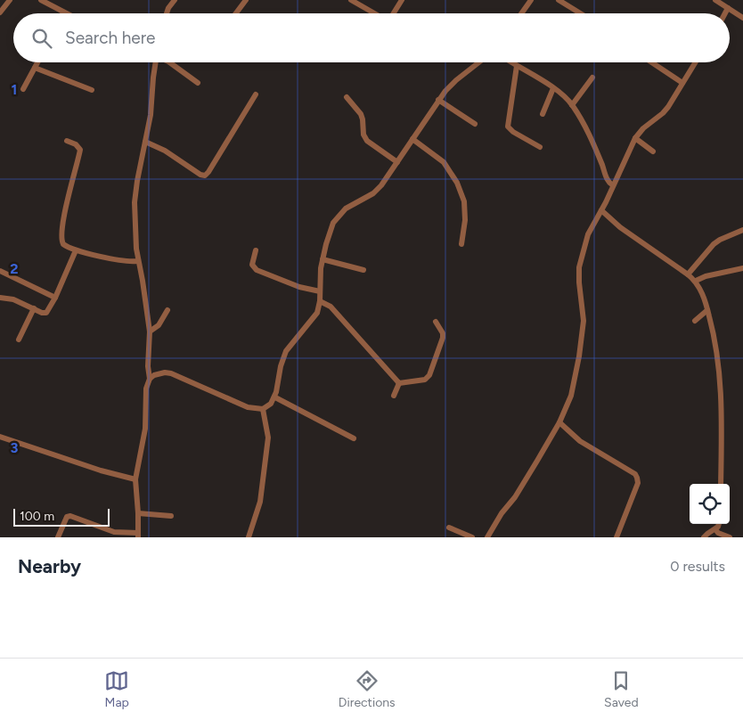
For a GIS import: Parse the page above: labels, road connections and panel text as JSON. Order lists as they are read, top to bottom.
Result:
{
  "scale_bar": "100 m",
  "page": {
    "search": "Search here",
    "scale": "100 m",
    "heading": ["Nearby", "0 results"],
    "nav": ["Map", "Directions", "Saved"]
  },
  "grid": {
    "rows": ["1", "2", "3"]
  }
}
